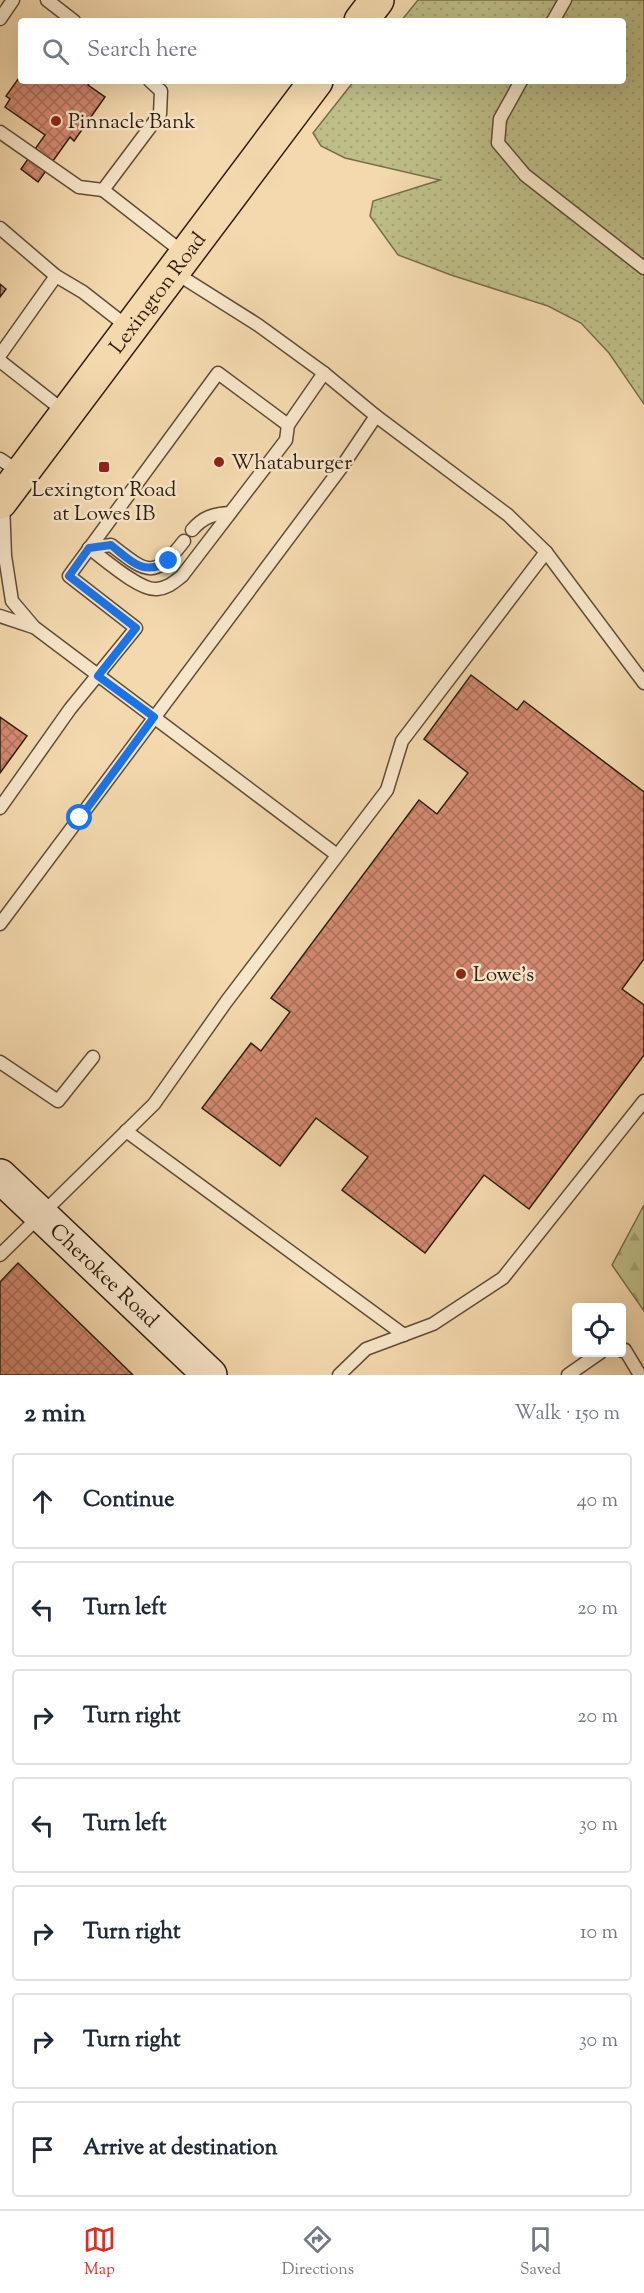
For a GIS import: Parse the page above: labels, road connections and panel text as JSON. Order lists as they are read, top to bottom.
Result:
{
  "streets": {
    "highway": ["Lexington Road"],
    "main road": ["Cherokee Road"]
  },
  "places": {
    "other": ["Pinnacle Bank", "Whataburger", "Lowe's"],
    "transit": ["Lexington Road at Lowes IB"]
  },
  "page": {
    "search": "Search here",
    "heading": ["2 min", "Walk · 150 m"],
    "list": [
      ["Continue", "40 m"],
      ["Turn left", "20 m"],
      ["Turn right", "20 m"],
      ["Turn left", "30 m"],
      ["Turn right", "10 m"],
      ["Turn right", "30 m"],
      "Arrive at destination"
    ],
    "nav": ["Map", "Directions", "Saved"]
  }
}
